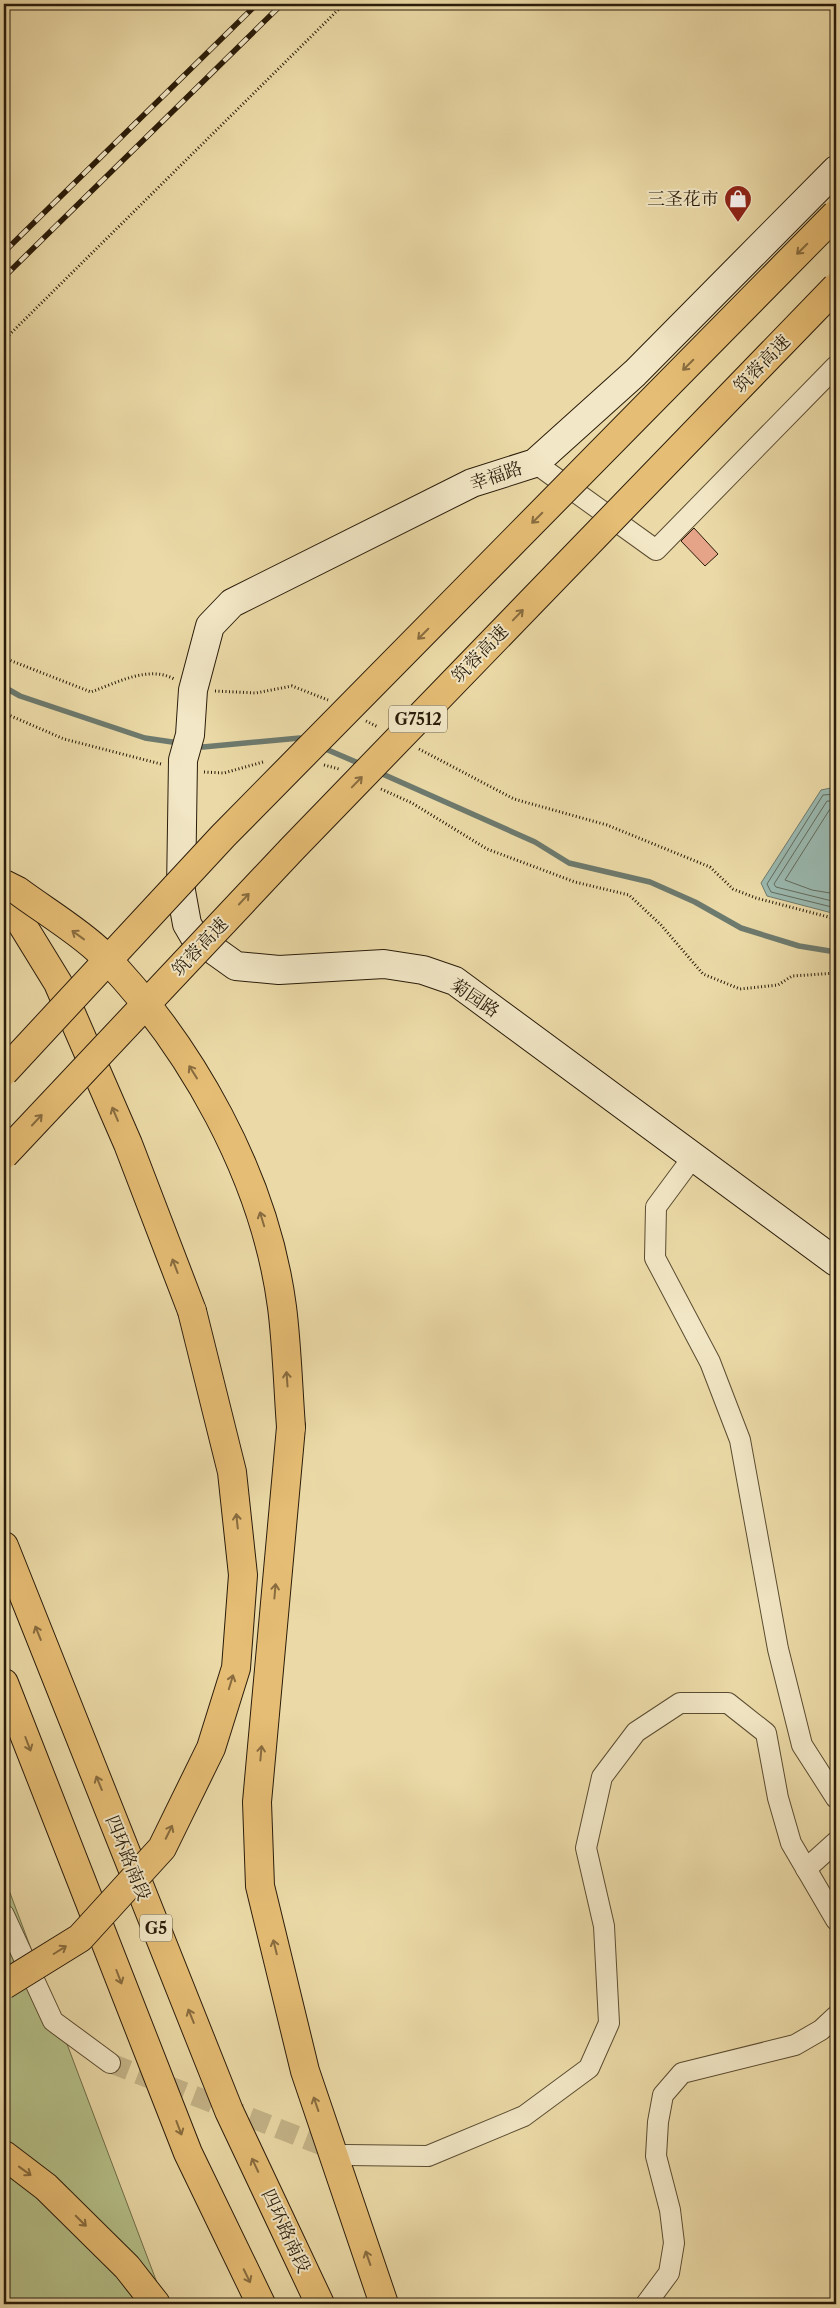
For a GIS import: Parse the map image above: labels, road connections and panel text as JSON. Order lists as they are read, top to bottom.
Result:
{
  "streets": {
    "highway": [
      "筑蓉高速",
      "G7512",
      "四环路南段",
      "G5"
    ],
    "street": ["幸福路", "菊园路"]
  },
  "crossings": [
    ["幸福路", "菊园路"]
  ],
  "places": {
    "shop": ["三圣花市"]
  }
}
